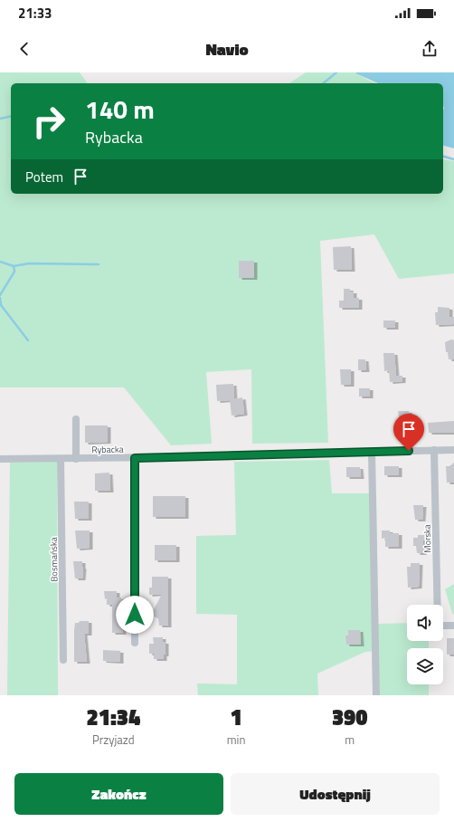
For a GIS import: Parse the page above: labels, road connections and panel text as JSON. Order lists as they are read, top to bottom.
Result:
{
  "streets": {
    "street": ["Rybacka", "Morska", "Bosmańska"]
  },
  "crossings": [
    ["Rybacka", "Morska"],
    ["Rybacka", "Bosmańska"]
  ],
  "page": {
    "status": "21:33",
    "header": "Navio",
    "turn": ["140 m", "Rybacka"],
    "then": "Potem",
    "eta": [
      "21:34",
      "Przyjazd",
      "1",
      "min",
      "390",
      "m"
    ],
    "buttons": ["Zakończ", "Udostępnij"]
  }
}
